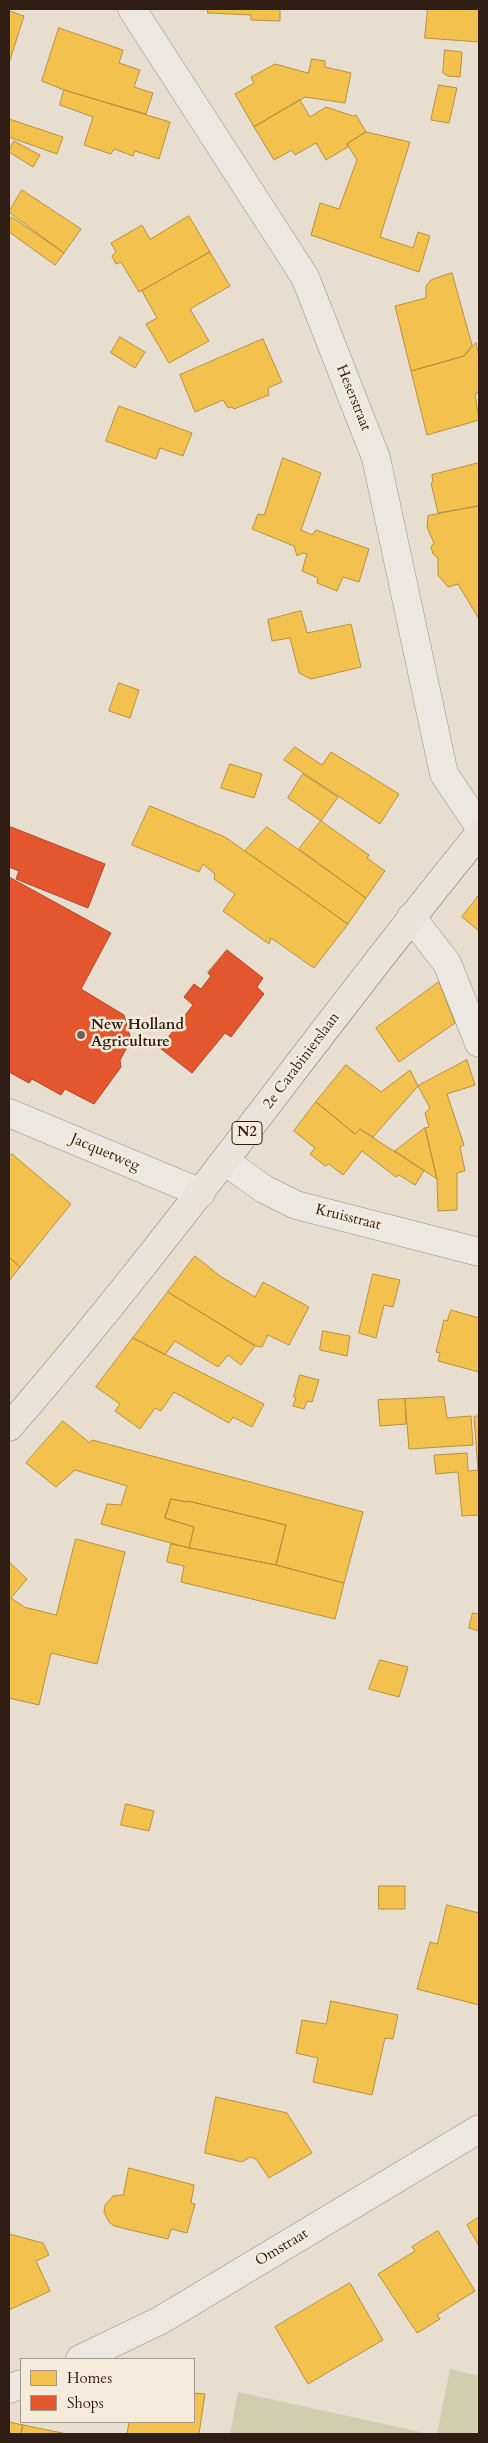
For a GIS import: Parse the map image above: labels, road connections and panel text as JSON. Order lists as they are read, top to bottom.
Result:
{
  "streets": {
    "main road": ["2e Carabinierslaan", "N2"],
    "street": [
      "Heserstraat",
      "Jacquetweg",
      "Kruisstraat",
      "Omstraat"
    ]
  },
  "crossings": [
    ["2e Carabinierslaan", "Jacquetweg"],
    ["2e Carabinierslaan", "Kruisstraat"]
  ],
  "places": ["New Holland Agriculture"],
  "legend": ["Homes", "Shops"]
}
